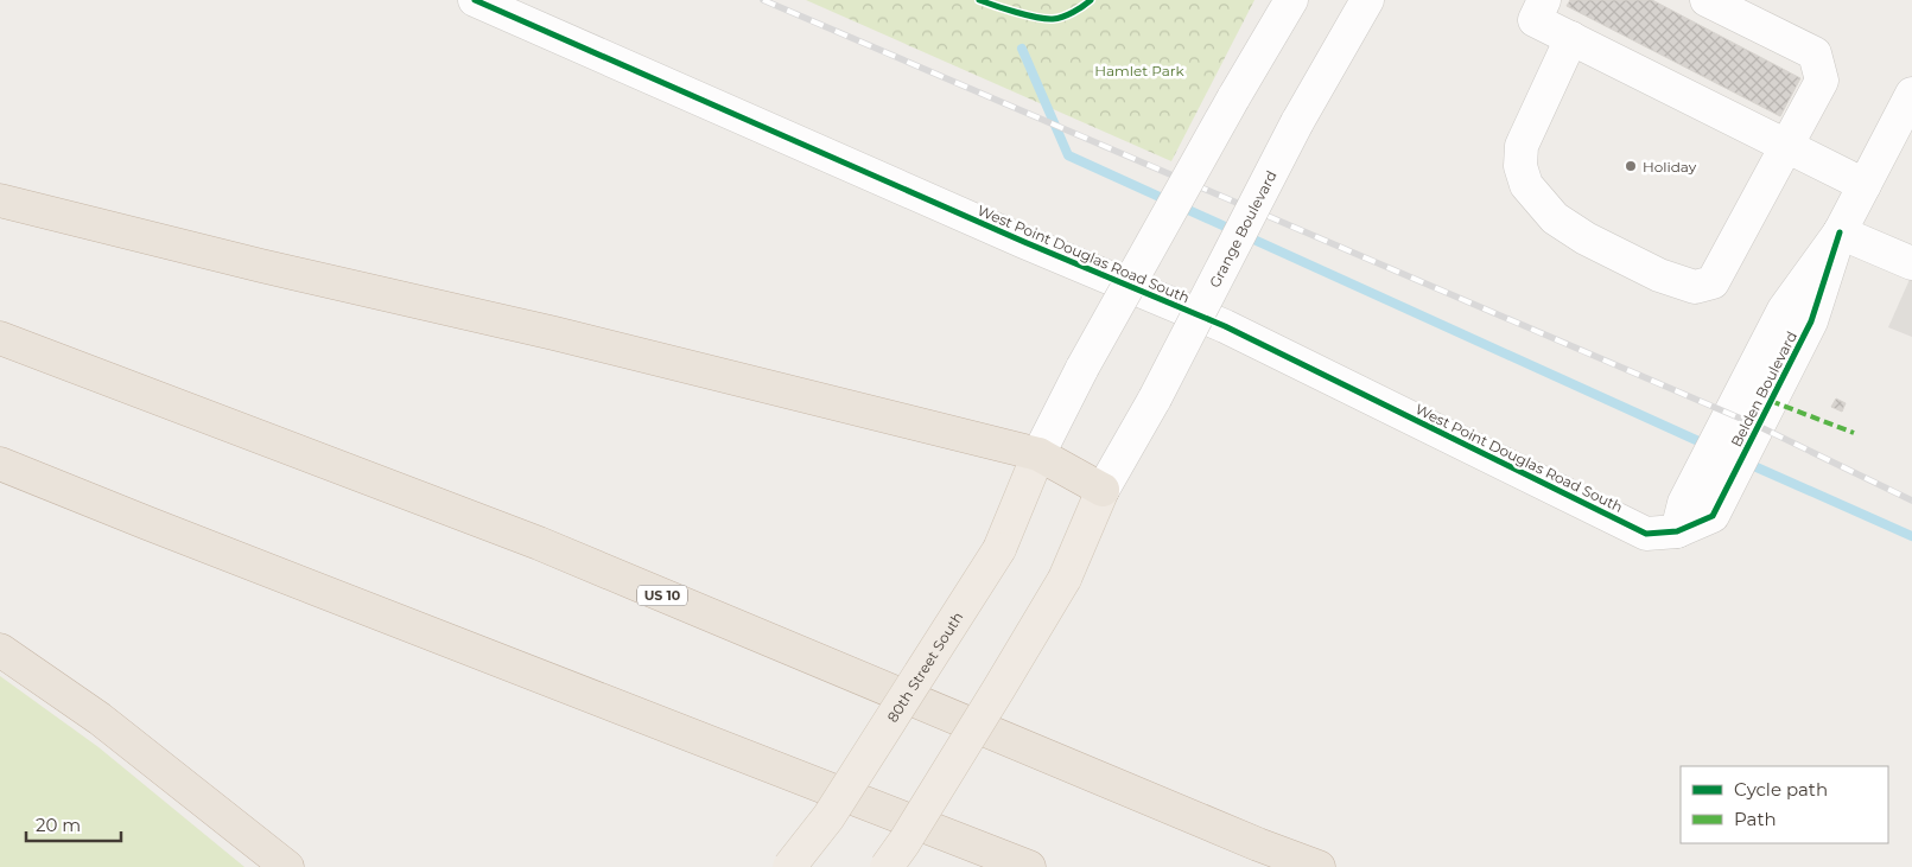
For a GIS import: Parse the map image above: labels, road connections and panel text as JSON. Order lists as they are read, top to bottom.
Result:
{
  "streets": {
    "highway": ["US 10"],
    "main road": ["80th Street South"],
    "street": ["Grange Boulevard", "West Point Douglas Road South", "Belden Boulevard"]
  },
  "crossings": [
    ["West Point Douglas Road South", "Belden Boulevard"]
  ],
  "parks": ["Hamlet Park"],
  "places": ["Holiday"],
  "legend": ["Cycle path", "Path"],
  "scale_bar": "20 m"
}
